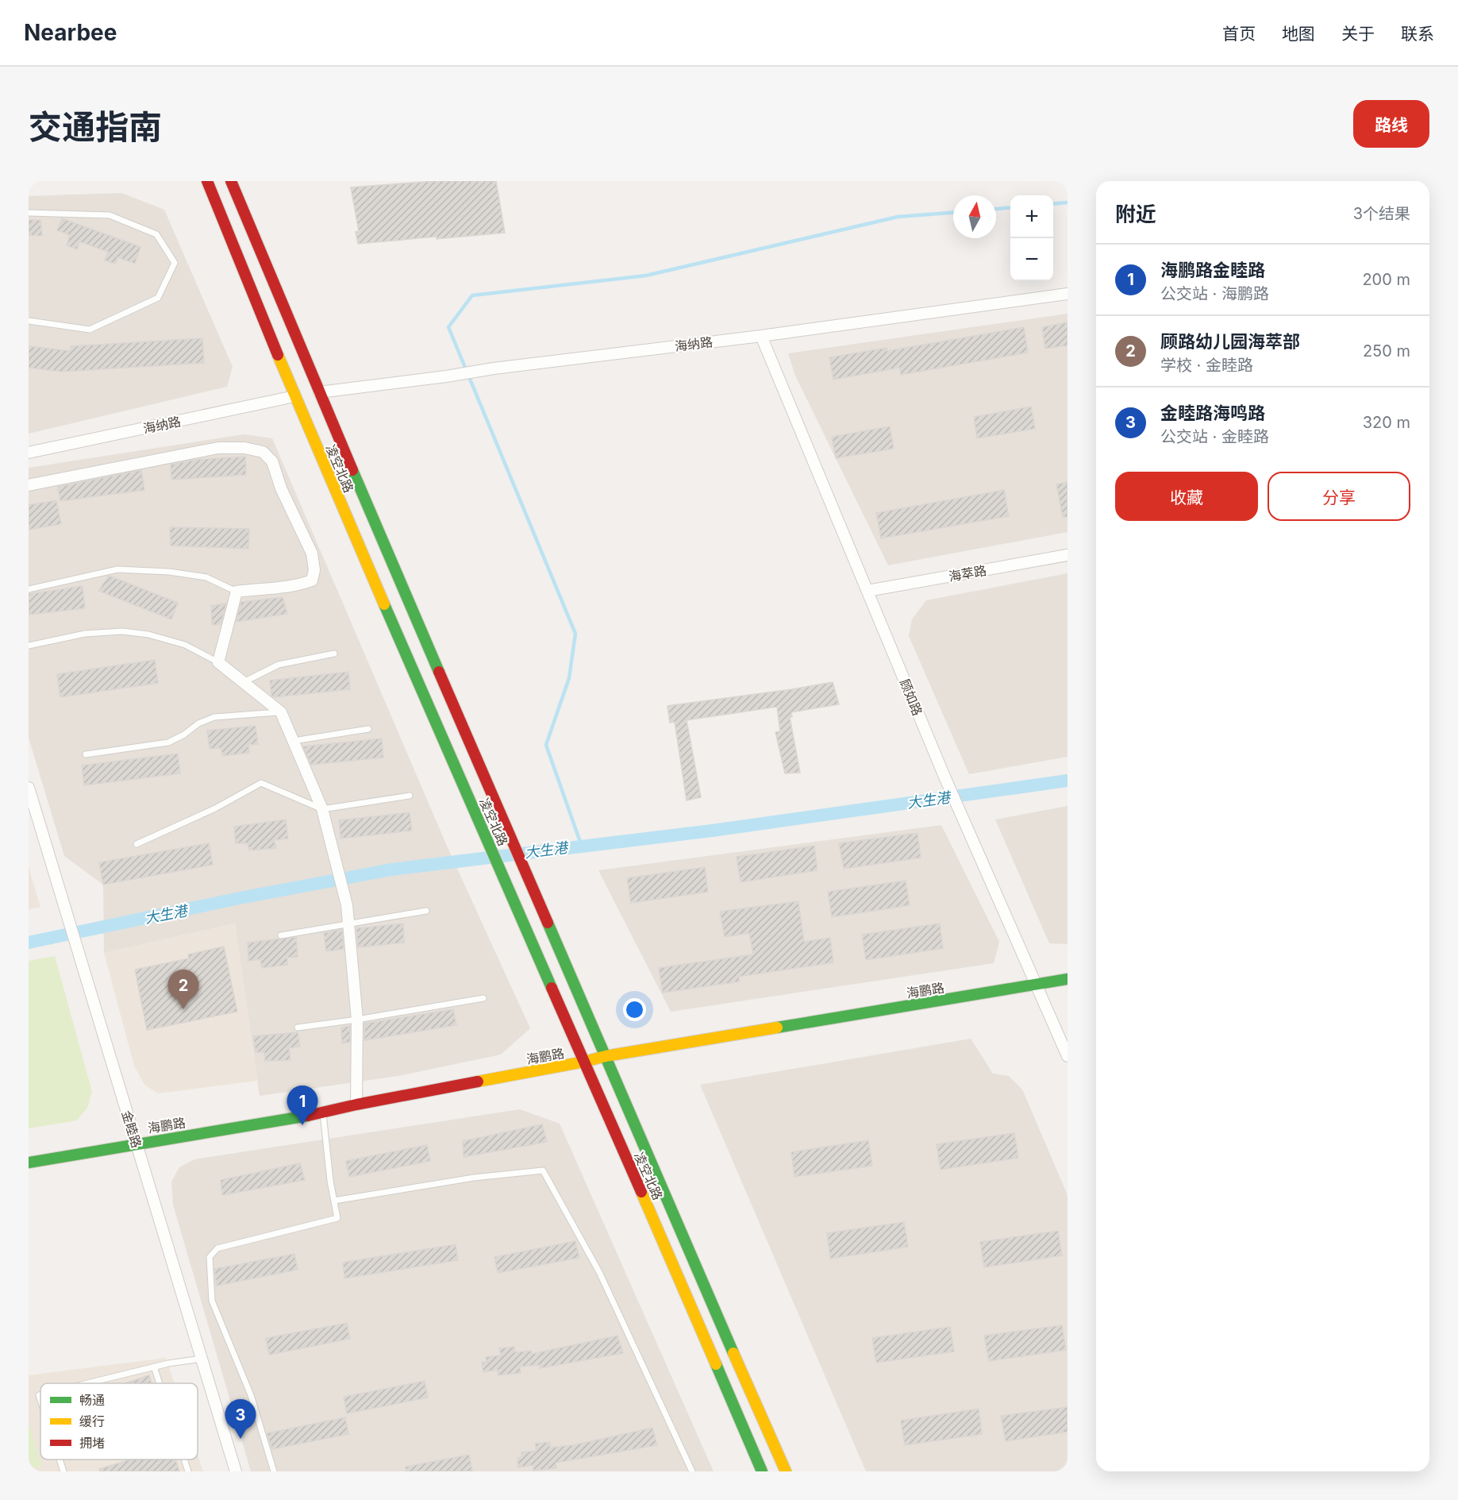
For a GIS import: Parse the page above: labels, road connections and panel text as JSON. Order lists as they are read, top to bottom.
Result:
{
  "streets": {
    "main road": ["凌空北路", "海鹏路"],
    "street": [
      "海纳路",
      "海萃路",
      "顾如路",
      "金睦路"
    ]
  },
  "crossings": [
    ["海纳路", "凌空北路"],
    ["海纳路", "顾如路"],
    ["凌空北路", "海鹏路"],
    ["海萃路", "顾如路"],
    ["顾如路", "海鹏路"],
    ["海鹏路", "金睦路"]
  ],
  "water": ["大生港"],
  "legend": ["畅通", "缓行", "拥堵"],
  "north": "top",
  "page": {
    "header": "Nearbee",
    "nav": [
      "首页",
      "地图",
      "关于",
      "联系"
    ],
    "title": "交通指南",
    "buttons": [
      "路线",
      ["收藏", "分享"]
    ],
    "heading": ["附近", "3个结果"],
    "map_buttons": ["+", "−"],
    "list": [
      {
        "mark": "1",
        "name": "海鹏路金睦路",
        "note": "公交站 · 海鹏路",
        "value": "200 m"
      },
      {
        "mark": "2",
        "name": "顾路幼儿园海萃部",
        "note": "学校 · 金睦路",
        "value": "250 m"
      },
      {
        "mark": "3",
        "name": "金睦路海鸣路",
        "note": "公交站 · 金睦路",
        "value": "320 m"
      }
    ],
    "pins": ["2", "1", "3"]
  }
}
